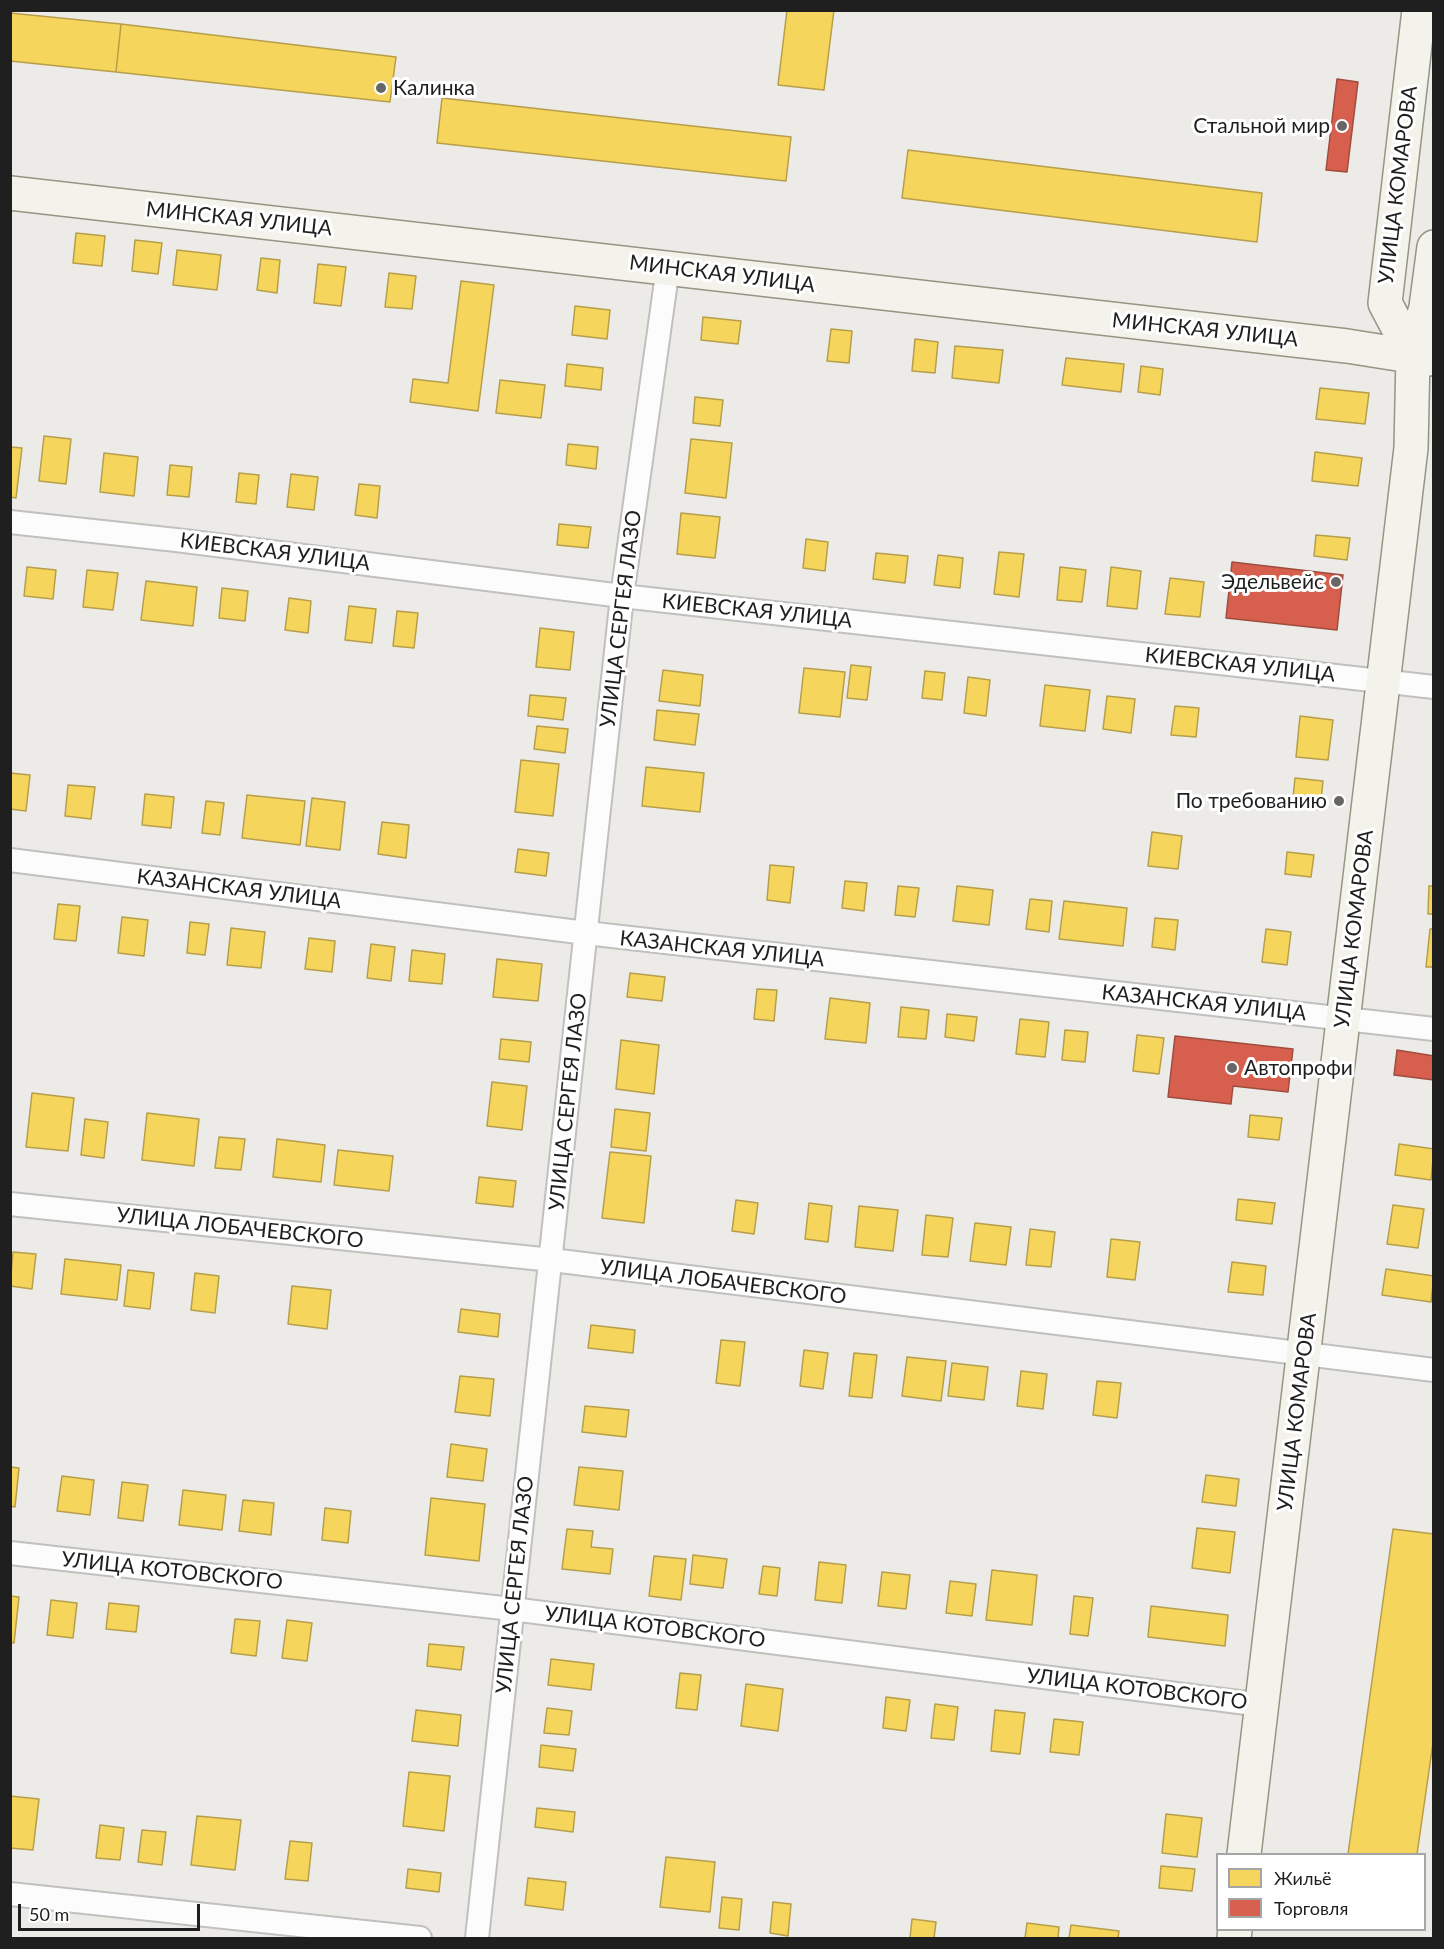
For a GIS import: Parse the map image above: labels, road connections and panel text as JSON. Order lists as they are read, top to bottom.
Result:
{
  "streets": {
    "main road": ["УЛИЦА КОМАРОВА", "МИНСКАЯ УЛИЦА"],
    "street": [
      "КИЕВСКАЯ УЛИЦА",
      "УЛИЦА СЕРГЕЯ ЛАЗО",
      "КАЗАНСКАЯ УЛИЦА",
      "УЛИЦА ЛОБАЧЕВСКОГО",
      "УЛИЦА КОТОВСКОГО"
    ]
  },
  "crossings": [
    ["УЛИЦА КОМАРОВА", "МИНСКАЯ УЛИЦА"],
    ["УЛИЦА КОМАРОВА", "КИЕВСКАЯ УЛИЦА"],
    ["УЛИЦА КОМАРОВА", "КАЗАНСКАЯ УЛИЦА"],
    ["УЛИЦА КОМАРОВА", "УЛИЦА ЛОБАЧЕВСКОГО"],
    ["УЛИЦА КОМАРОВА", "УЛИЦА КОТОВСКОГО"],
    ["МИНСКАЯ УЛИЦА", "УЛИЦА СЕРГЕЯ ЛАЗО"],
    ["КИЕВСКАЯ УЛИЦА", "УЛИЦА СЕРГЕЯ ЛАЗО"],
    ["УЛИЦА СЕРГЕЯ ЛАЗО", "КАЗАНСКАЯ УЛИЦА"],
    ["УЛИЦА СЕРГЕЯ ЛАЗО", "УЛИЦА ЛОБАЧЕВСКОГО"],
    ["УЛИЦА СЕРГЕЯ ЛАЗО", "УЛИЦА КОТОВСКОГО"]
  ],
  "places": [
    "Калинка",
    "Стальной мир",
    "Эдельвейс",
    "По требованию",
    "Автопрофи"
  ],
  "legend": ["Жильё", "Торговля"],
  "scale_bar": "50 m"
}
